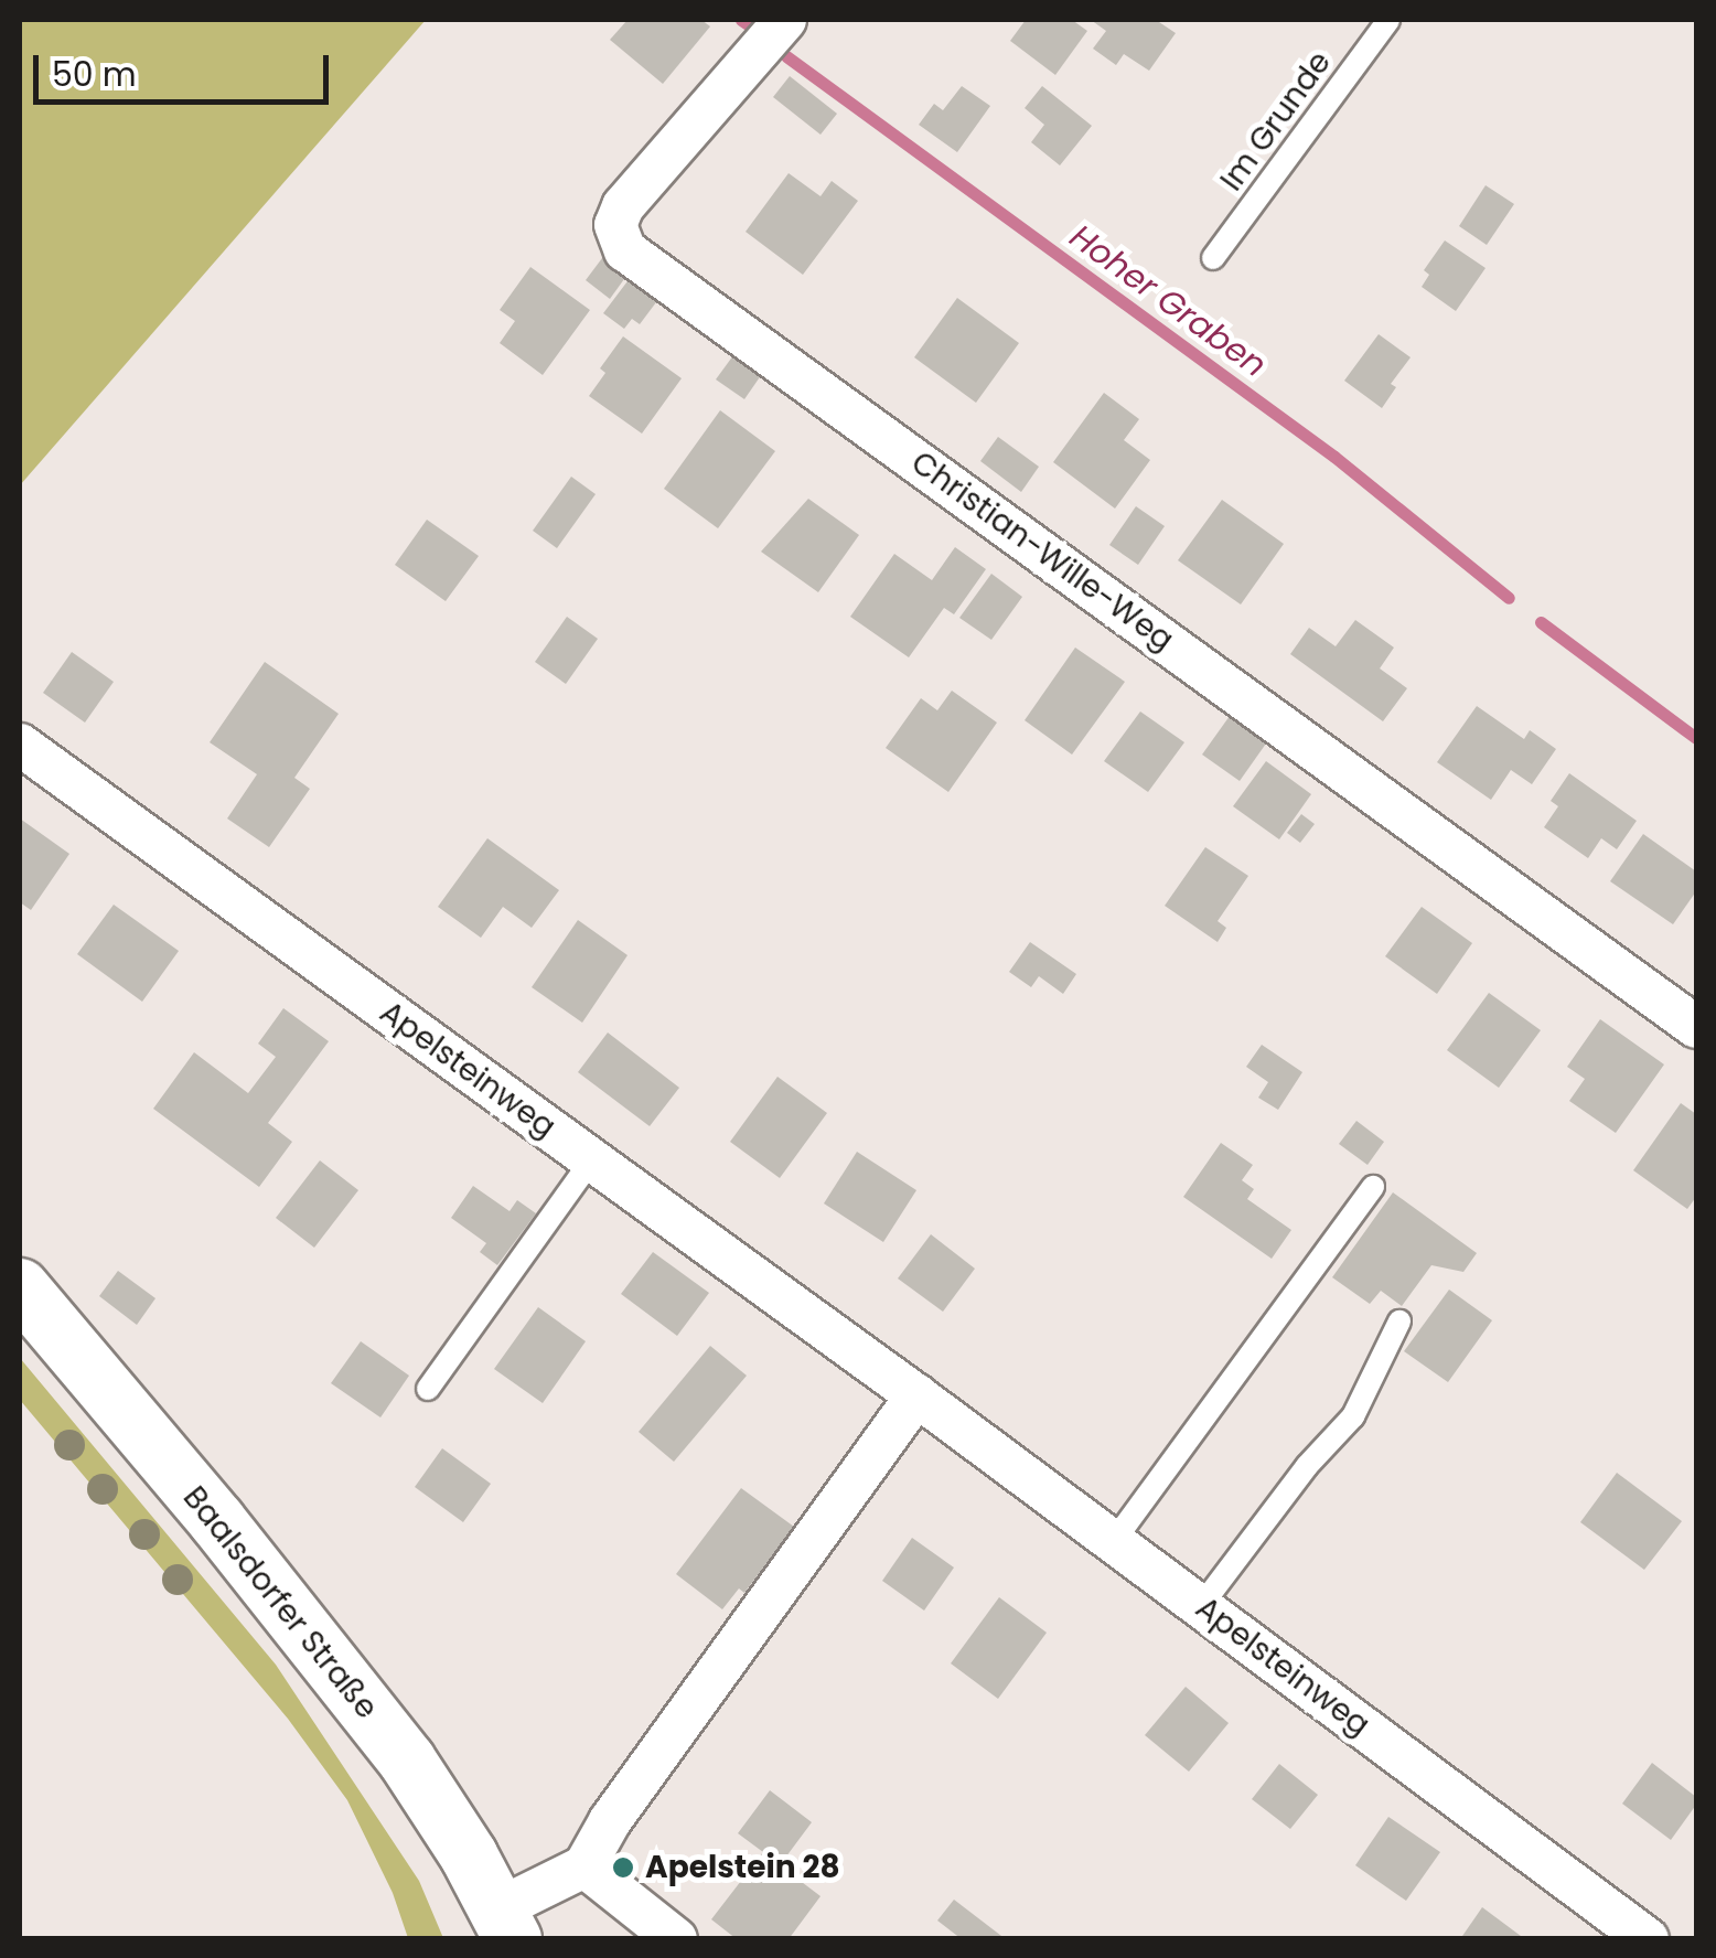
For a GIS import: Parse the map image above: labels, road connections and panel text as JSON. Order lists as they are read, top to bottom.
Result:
{
  "streets": {
    "main road": ["Baalsdorfer Straße"],
    "street": ["Christian-Wille-Weg", "Apelsteinweg"],
    "lane": ["Im Grunde"]
  },
  "water": ["Hoher Graben"],
  "places": ["Apelstein 28"],
  "scale_bar": "50 m"
}
